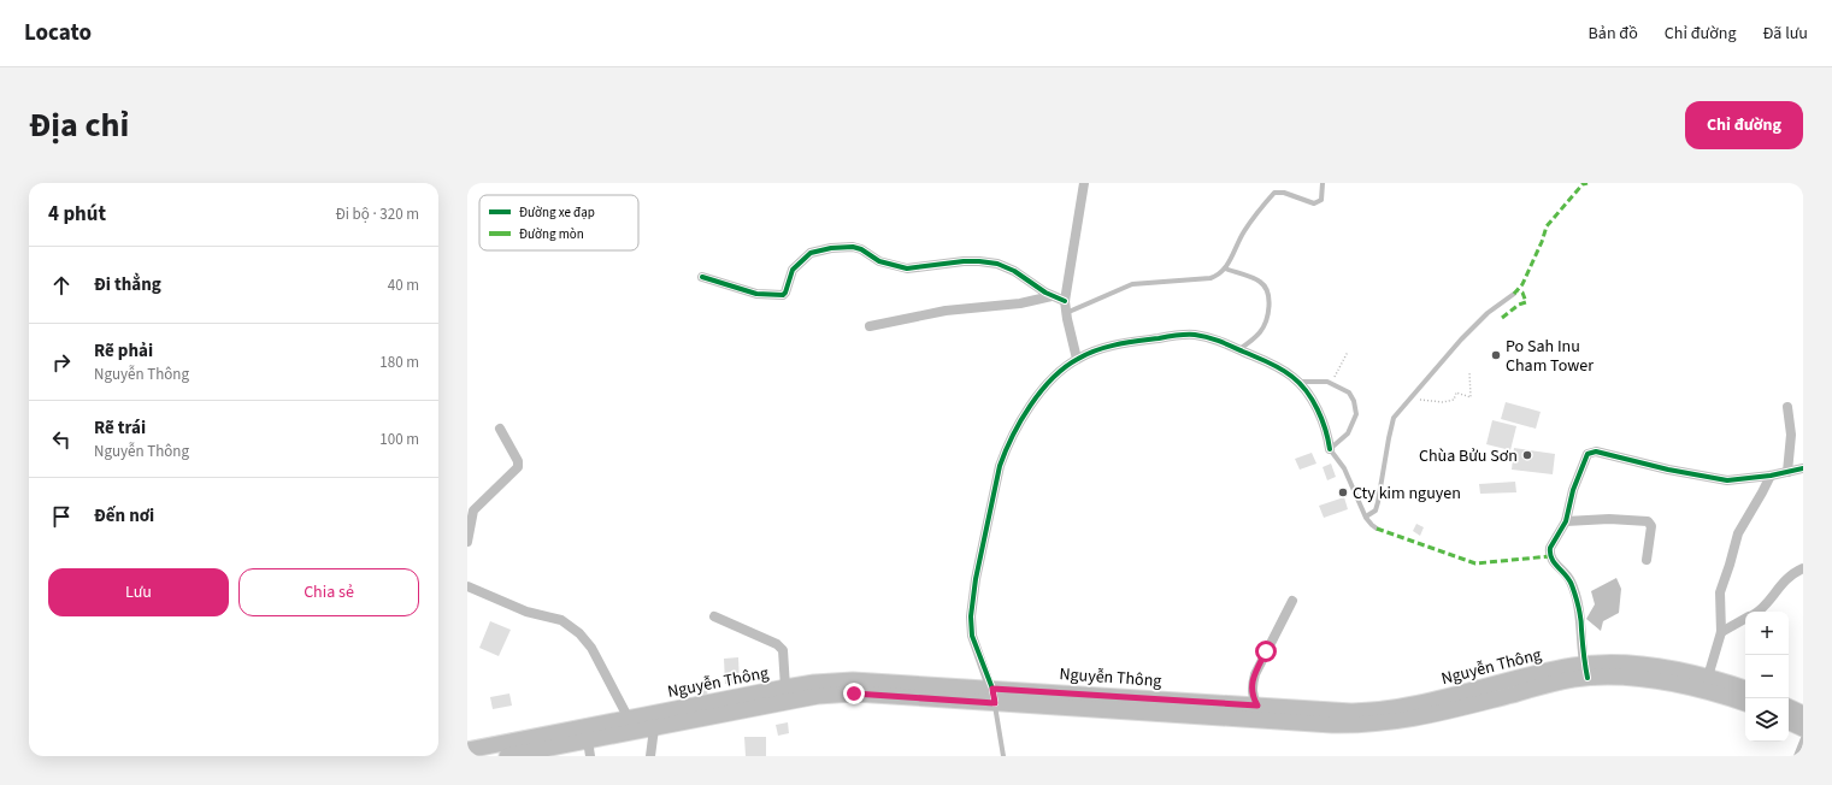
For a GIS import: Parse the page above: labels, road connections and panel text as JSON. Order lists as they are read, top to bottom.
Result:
{
  "streets": {
    "main road": ["Nguyễn Thông"]
  },
  "places": ["Po Sah Inu Cham Tower", "Chùa Bửu Sơn", "Cty kim nguyen"],
  "legend": ["Đường xe đạp", "Đường mòn"],
  "page": {
    "header": "Locato",
    "nav": ["Bản đồ", "Chỉ đường", "Đã lưu"],
    "title": "Địa chỉ",
    "buttons": [
      "Chỉ đường",
      ["Lưu", "Chia sẻ"]
    ],
    "heading": ["4 phút", "Đi bộ · 320 m"],
    "list": [
      ["Đi thẳng", "40 m"],
      ["Rẽ phải", "Nguyễn Thông", "180 m"],
      ["Rẽ trái", "Nguyễn Thông", "100 m"],
      "Đến nơi"
    ],
    "map_buttons": ["+", "−"]
  }
}
